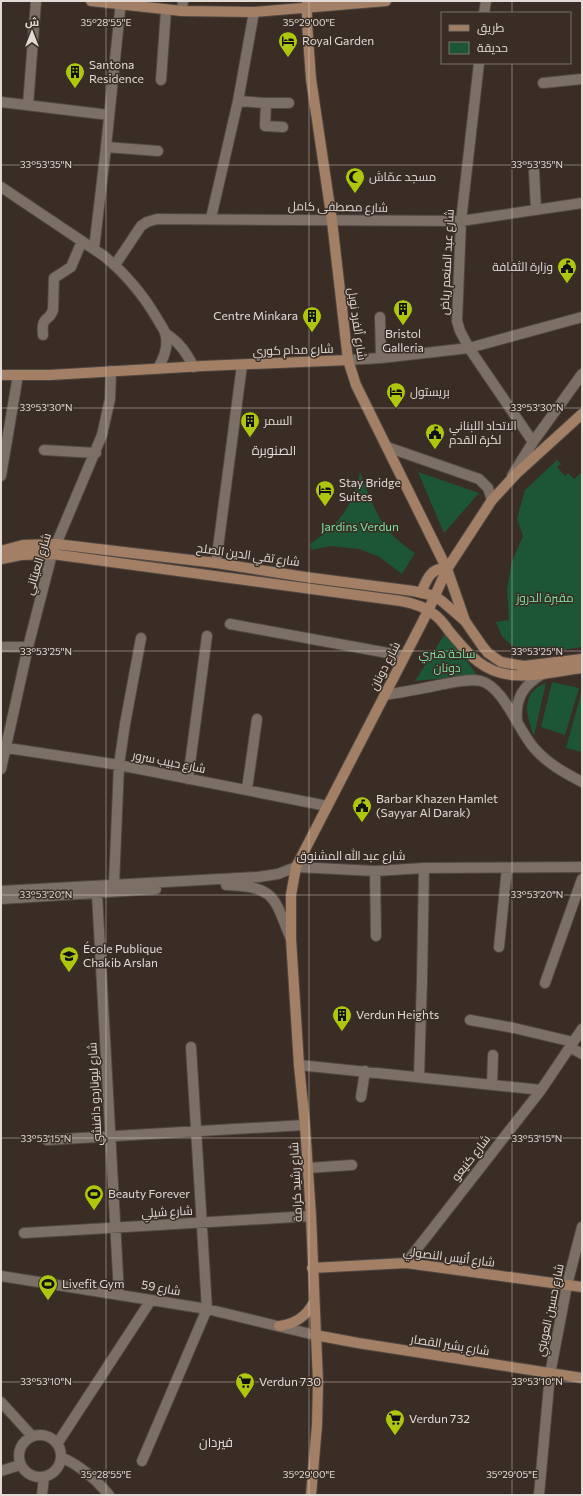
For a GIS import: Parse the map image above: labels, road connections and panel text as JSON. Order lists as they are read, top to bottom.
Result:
{
  "streets": {
    "street": [
      "شارع مصطفى كامل",
      "شارع عبد المنعم رياض",
      "شارع ألفرد نوبل",
      "شارع مدام كوري",
      "شارع تقي الدين الصلح",
      "شارع العيتاني",
      "شارع دونان",
      "شارع حبيب سرور",
      "شارع عبد الله المشنوق",
      "شارع ليوناردو دافنشي",
      "شارع كنيعو",
      "شارع رشيد كرامة",
      "شارع شيلي",
      "شارع أنيس النصولي",
      "شارع 59",
      "شارع حسين العويني",
      "شارع بشير القصار"
    ]
  },
  "crossings": [
    ["شارع مصطفى كامل", "شارع عبد المنعم رياض"],
    ["شارع مصطفى كامل", "شارع ألفرد نوبل"],
    ["شارع عبد المنعم رياض", "شارع مدام كوري"],
    ["شارع عبد المنعم رياض", "شارع دونان"],
    ["شارع ألفرد نوبل", "شارع مدام كوري"],
    ["شارع ألفرد نوبل", "شارع دونان"],
    ["شارع مدام كوري", "شارع العيتاني"],
    ["شارع تقي الدين الصلح", "شارع العيتاني"],
    ["شارع تقي الدين الصلح", "شارع دونان"],
    ["شارع العيتاني", "شارع حبيب سرور"],
    ["شارع دونان", "شارع حبيب سرور"],
    ["شارع دونان", "شارع عبد الله المشنوق"],
    ["شارع دونان", "شارع رشيد كرامة"],
    ["شارع عبد الله المشنوق", "شارع رشيد كرامة"],
    ["شارع ليوناردو دافنشي", "شارع شيلي"],
    ["شارع ليوناردو دافنشي", "شارع 59"],
    ["شارع كنيعو", "شارع أنيس النصولي"],
    ["شارع رشيد كرامة", "شارع شيلي"],
    ["شارع رشيد كرامة", "شارع أنيس النصولي"],
    ["شارع رشيد كرامة", "شارع 59"],
    ["شارع رشيد كرامة", "شارع بشير القصار"],
    ["شارع أنيس النصولي", "شارع حسين العويني"],
    ["شارع 59", "شارع بشير القصار"],
    ["شارع حسين العويني", "شارع بشير القصار"]
  ],
  "districts": ["الصنوبرة", "فيردان"],
  "parks": ["Jardins Verdun", "مقبرة الدروز", "ساحة هنري دونان"],
  "places": {
    "hotel": ["Royal Garden", "بريستول", "Stay Bridge Suites"],
    "building": [
      "Santona Residence",
      "Bristol Galleria",
      "Centre Minkara",
      "السمر",
      "Verdun Heights"
    ],
    "mosque": ["مسجد عمّاش"],
    "public building": ["وزارة الثقافة", "الاتحاد اللبناني لكرة القدم", "Barbar Khazen Hamlet (Sayyar Al Darak)"],
    "school or university": ["École Publique Chakib Arslan"],
    "sports": ["Beauty Forever", "Livefit Gym"],
    "supermarket": ["Verdun 730", "Verdun 732"]
  },
  "legend": ["طريق", "حديقة"],
  "north": "top",
  "coordinates": [
    "35°28'55\"E",
    "35°29'00\"E",
    "33°53'35\"N",
    "33°53'30\"N",
    "33°53'25\"N",
    "33°53'20\"N",
    "33°53'15\"N",
    "33°53'10\"N",
    "35°29'05\"E"
  ]
}
